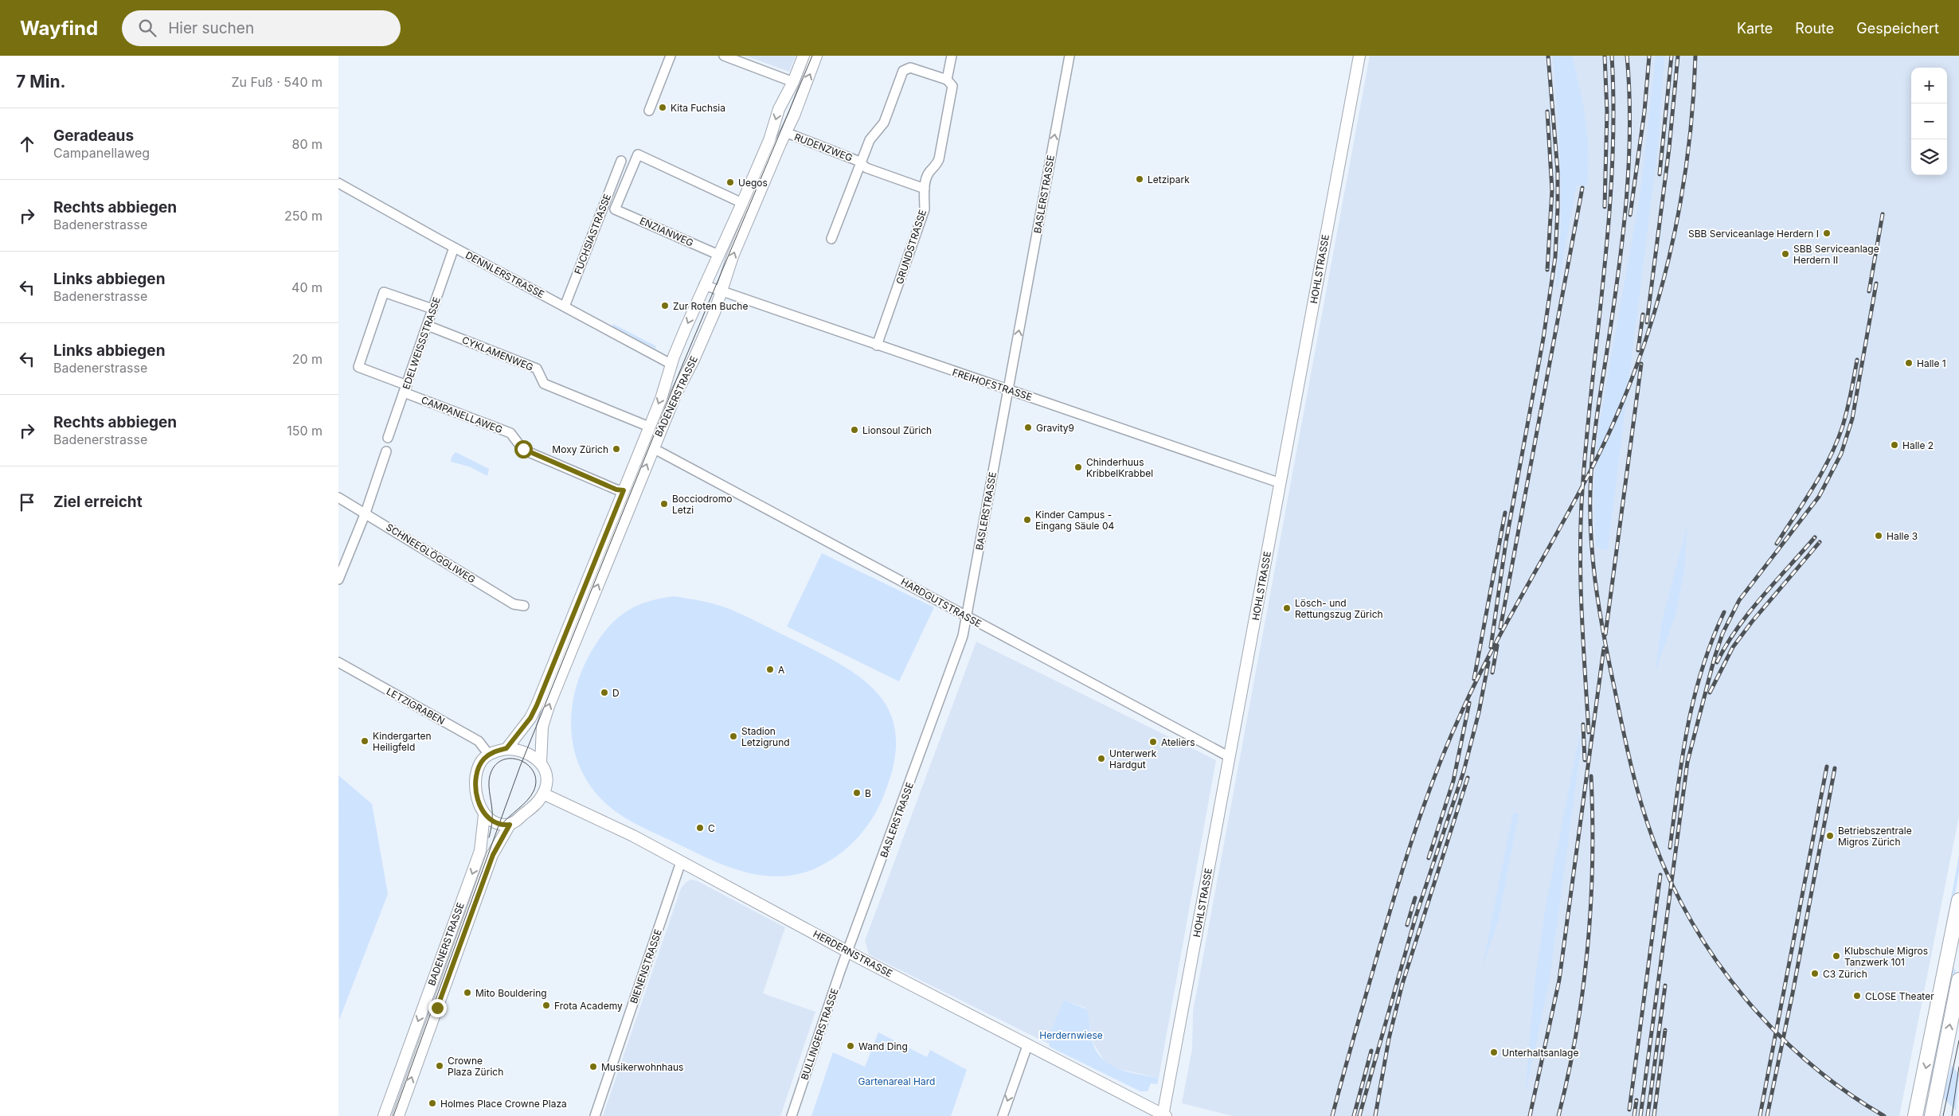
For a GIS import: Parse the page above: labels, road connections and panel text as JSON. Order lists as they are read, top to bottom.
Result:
{
  "streets": {
    "street": [
      "RUDENZWEG",
      "BASLERSTRASSE",
      "ENZIANWEG",
      "FUCHSIASTRASSE",
      "GRUNDSTRASSE",
      "HOHLSTRASSE",
      "DENNLERSTRASSE",
      "EDELWEISSSTRASSE",
      "CYKLAMENWEG",
      "FREIHOFSTRASSE",
      "BADENERSTRASSE",
      "CAMPANELLAWEG",
      "SCHNEEGLÖGGLIWEG",
      "HARDGUTSTRASSE",
      "LETZIGRABEN",
      "HERDERNSTRASSE",
      "BIENENSTRASSE",
      "BULLINGERSTRASSE"
    ]
  },
  "crossings": [
    ["RUDENZWEG", "GRUNDSTRASSE"],
    ["RUDENZWEG", "BADENERSTRASSE"],
    ["BASLERSTRASSE", "FREIHOFSTRASSE"],
    ["BASLERSTRASSE", "HARDGUTSTRASSE"],
    ["BASLERSTRASSE", "HERDERNSTRASSE"],
    ["BASLERSTRASSE", "BULLINGERSTRASSE"],
    ["ENZIANWEG", "BADENERSTRASSE"],
    ["FUCHSIASTRASSE", "DENNLERSTRASSE"],
    ["GRUNDSTRASSE", "FREIHOFSTRASSE"],
    ["HOHLSTRASSE", "FREIHOFSTRASSE"],
    ["HOHLSTRASSE", "HARDGUTSTRASSE"],
    ["HOHLSTRASSE", "HERDERNSTRASSE"],
    ["DENNLERSTRASSE", "EDELWEISSSTRASSE"],
    ["DENNLERSTRASSE", "BADENERSTRASSE"],
    ["EDELWEISSSTRASSE", "CYKLAMENWEG"],
    ["EDELWEISSSTRASSE", "CAMPANELLAWEG"],
    ["CYKLAMENWEG", "BADENERSTRASSE"],
    ["FREIHOFSTRASSE", "BADENERSTRASSE"],
    ["BADENERSTRASSE", "CAMPANELLAWEG"],
    ["BADENERSTRASSE", "HARDGUTSTRASSE"],
    ["BADENERSTRASSE", "LETZIGRABEN"],
    ["BADENERSTRASSE", "HERDERNSTRASSE"],
    ["LETZIGRABEN", "HERDERNSTRASSE"],
    ["HERDERNSTRASSE", "BIENENSTRASSE"],
    ["HERDERNSTRASSE", "BULLINGERSTRASSE"]
  ],
  "one_way": ["BASLERSTRASSE"],
  "parks": ["Herdernwiese", "Gartenareal Hard"],
  "places": [
    "Kita Fuchsia",
    "Letzipark",
    "Uegos",
    "SBB Serviceanlage Herdern I",
    "SBB Serviceanlage Herdern II",
    "Zur Roten Buche",
    "Halle 1",
    "Gravity9",
    "Lionsoul Zürich",
    "Halle 2",
    "Moxy Zürich",
    "Chinderhuus KribbelKrabbel",
    "Bocciodromo Letzi",
    "Kinder Campus - Eingang Säule 04",
    "Halle 3",
    "Lösch- und Rettungszug Zürich",
    "A",
    "D",
    "Stadion Letzigrund",
    "Kindergarten Heiligfeld",
    "Ateliers",
    "Unterwerk Hardgut",
    "B",
    "C",
    "Betriebszentrale Migros Zürich",
    "Klubschule Migros Tanzwerk 101",
    "C3 Zürich",
    "Mito Bouldering",
    "CLOSE Theater",
    "Frota Academy",
    "Wand Ding",
    "Unterhaltsanlage",
    "Crowne Plaza Zürich",
    "Musikerwohnhaus",
    "Holmes Place Crowne Plaza"
  ],
  "page": {
    "header": "Wayfind",
    "search": "Hier suchen",
    "nav": ["Karte", "Route", "Gespeichert"],
    "heading": ["7 Min.", "Zu Fuß · 540 m"],
    "map_buttons": ["+", "−"],
    "list": [
      ["Geradeaus", "Campanellaweg", "80 m"],
      ["Rechts abbiegen", "Badenerstrasse", "250 m"],
      ["Links abbiegen", "Badenerstrasse", "40 m"],
      ["Links abbiegen", "Badenerstrasse", "20 m"],
      ["Rechts abbiegen", "Badenerstrasse", "150 m"],
      "Ziel erreicht"
    ]
  }
}
